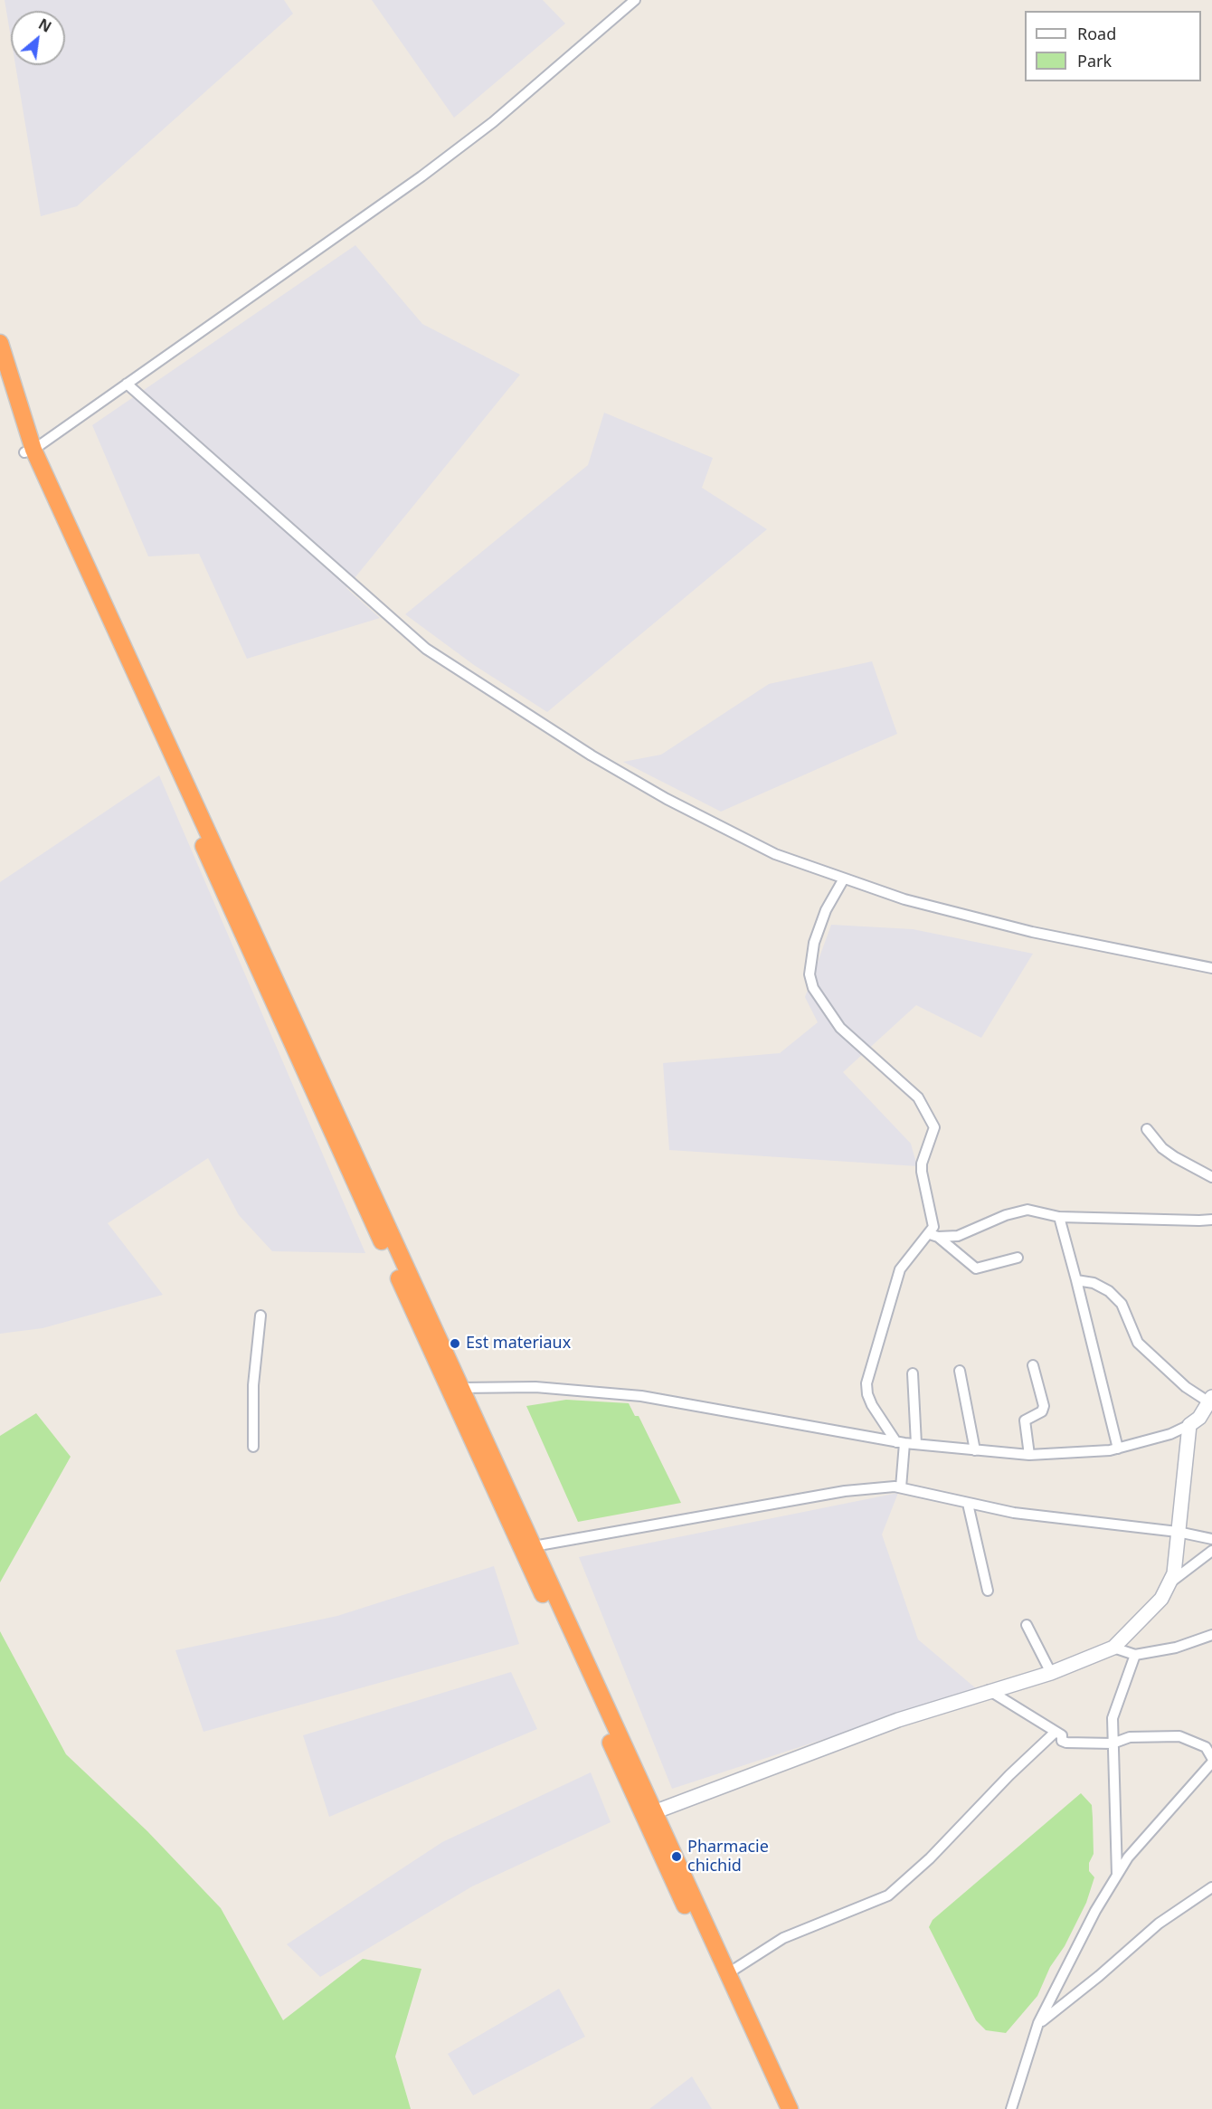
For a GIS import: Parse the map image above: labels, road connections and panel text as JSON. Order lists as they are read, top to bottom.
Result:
{
  "places": ["Est materiaux", "Pharmacie chichid"],
  "legend": ["Road", "Park"],
  "north": "top right"
}
